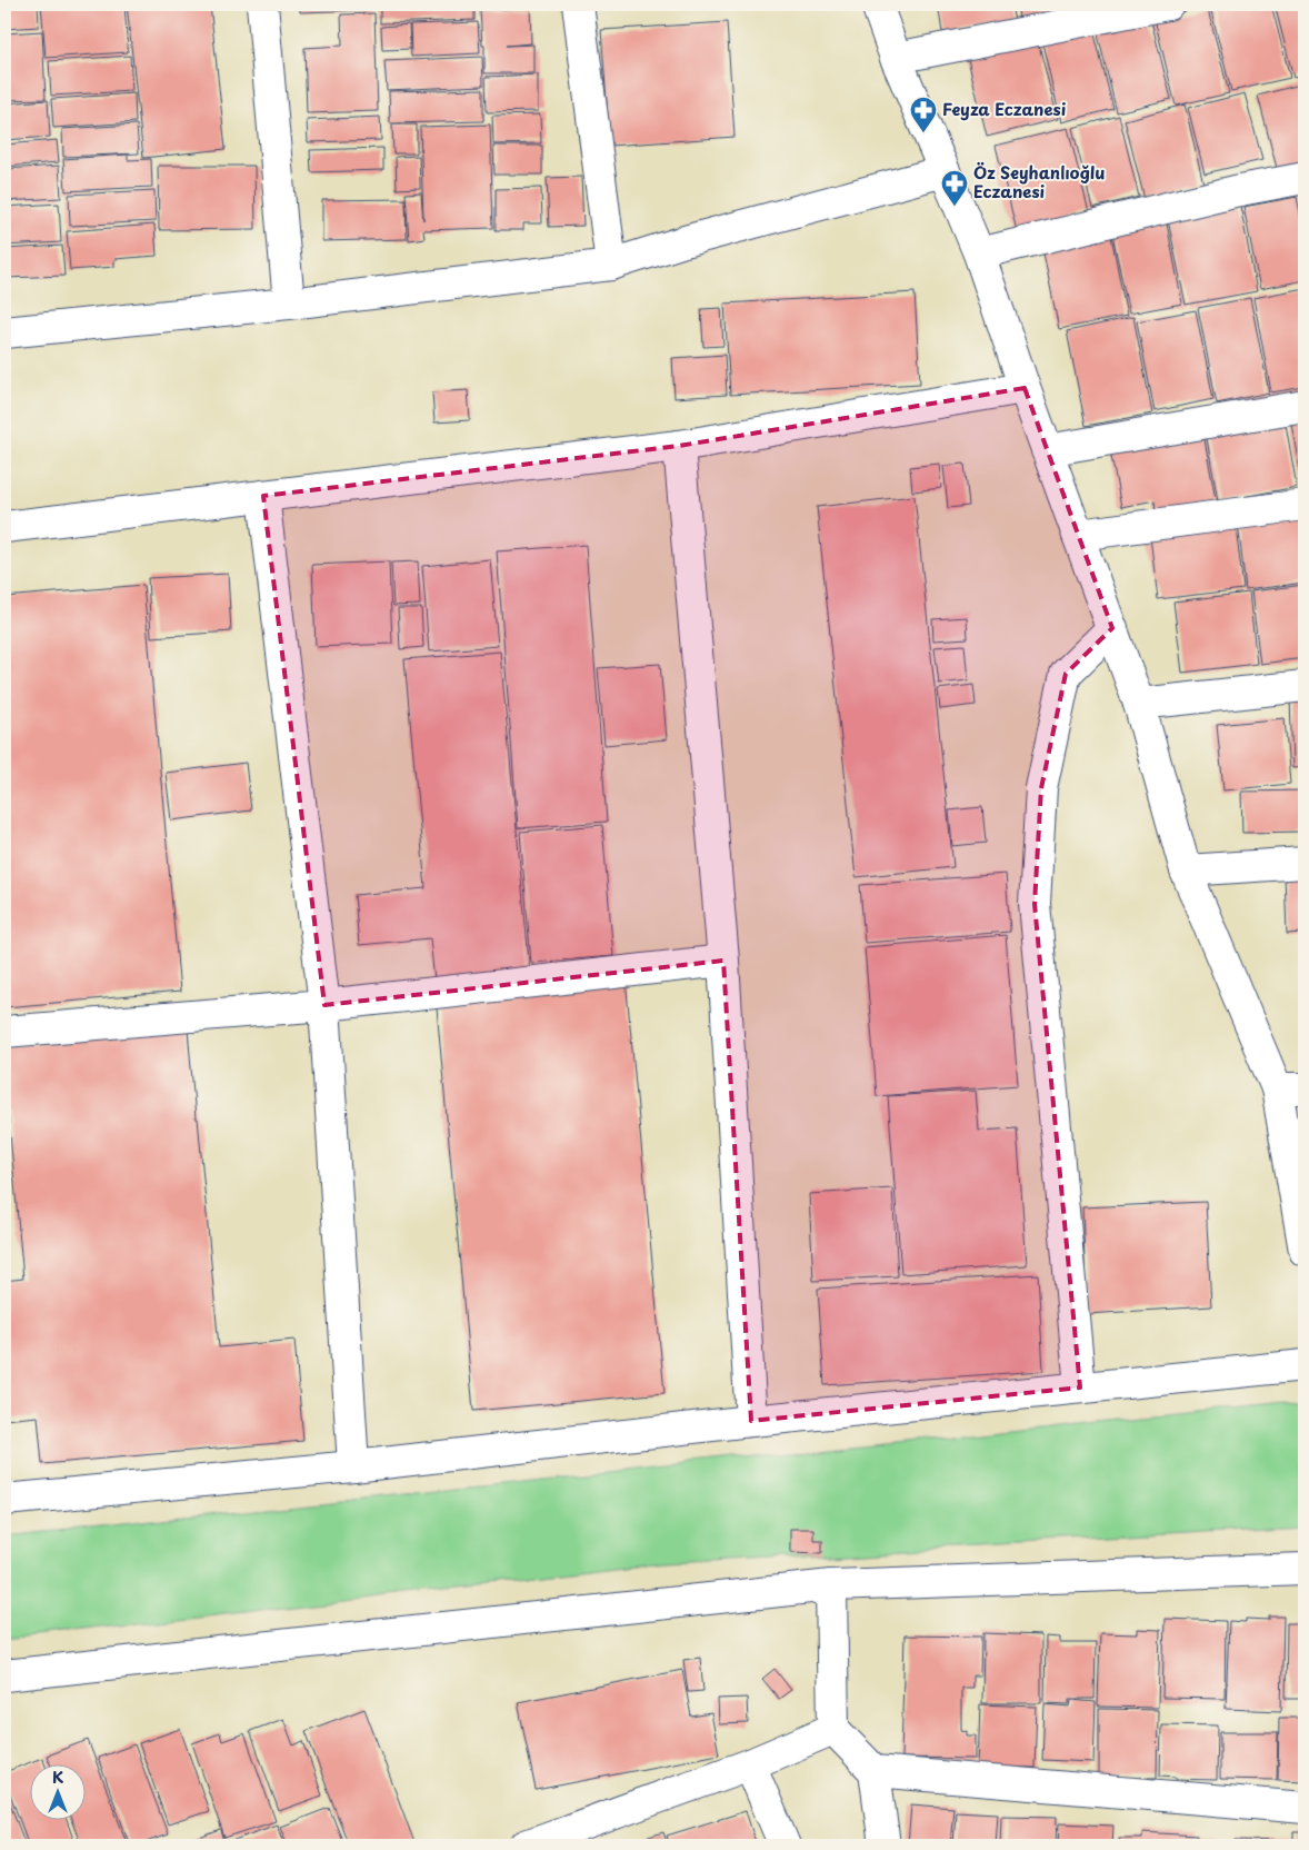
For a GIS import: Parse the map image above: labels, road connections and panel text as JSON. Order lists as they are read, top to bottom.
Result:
{
  "places": {
    "pharmacy": ["Feyza Eczanesi", "Öz Seyhanlıoğlu Eczanesi"]
  },
  "north": "top"
}
